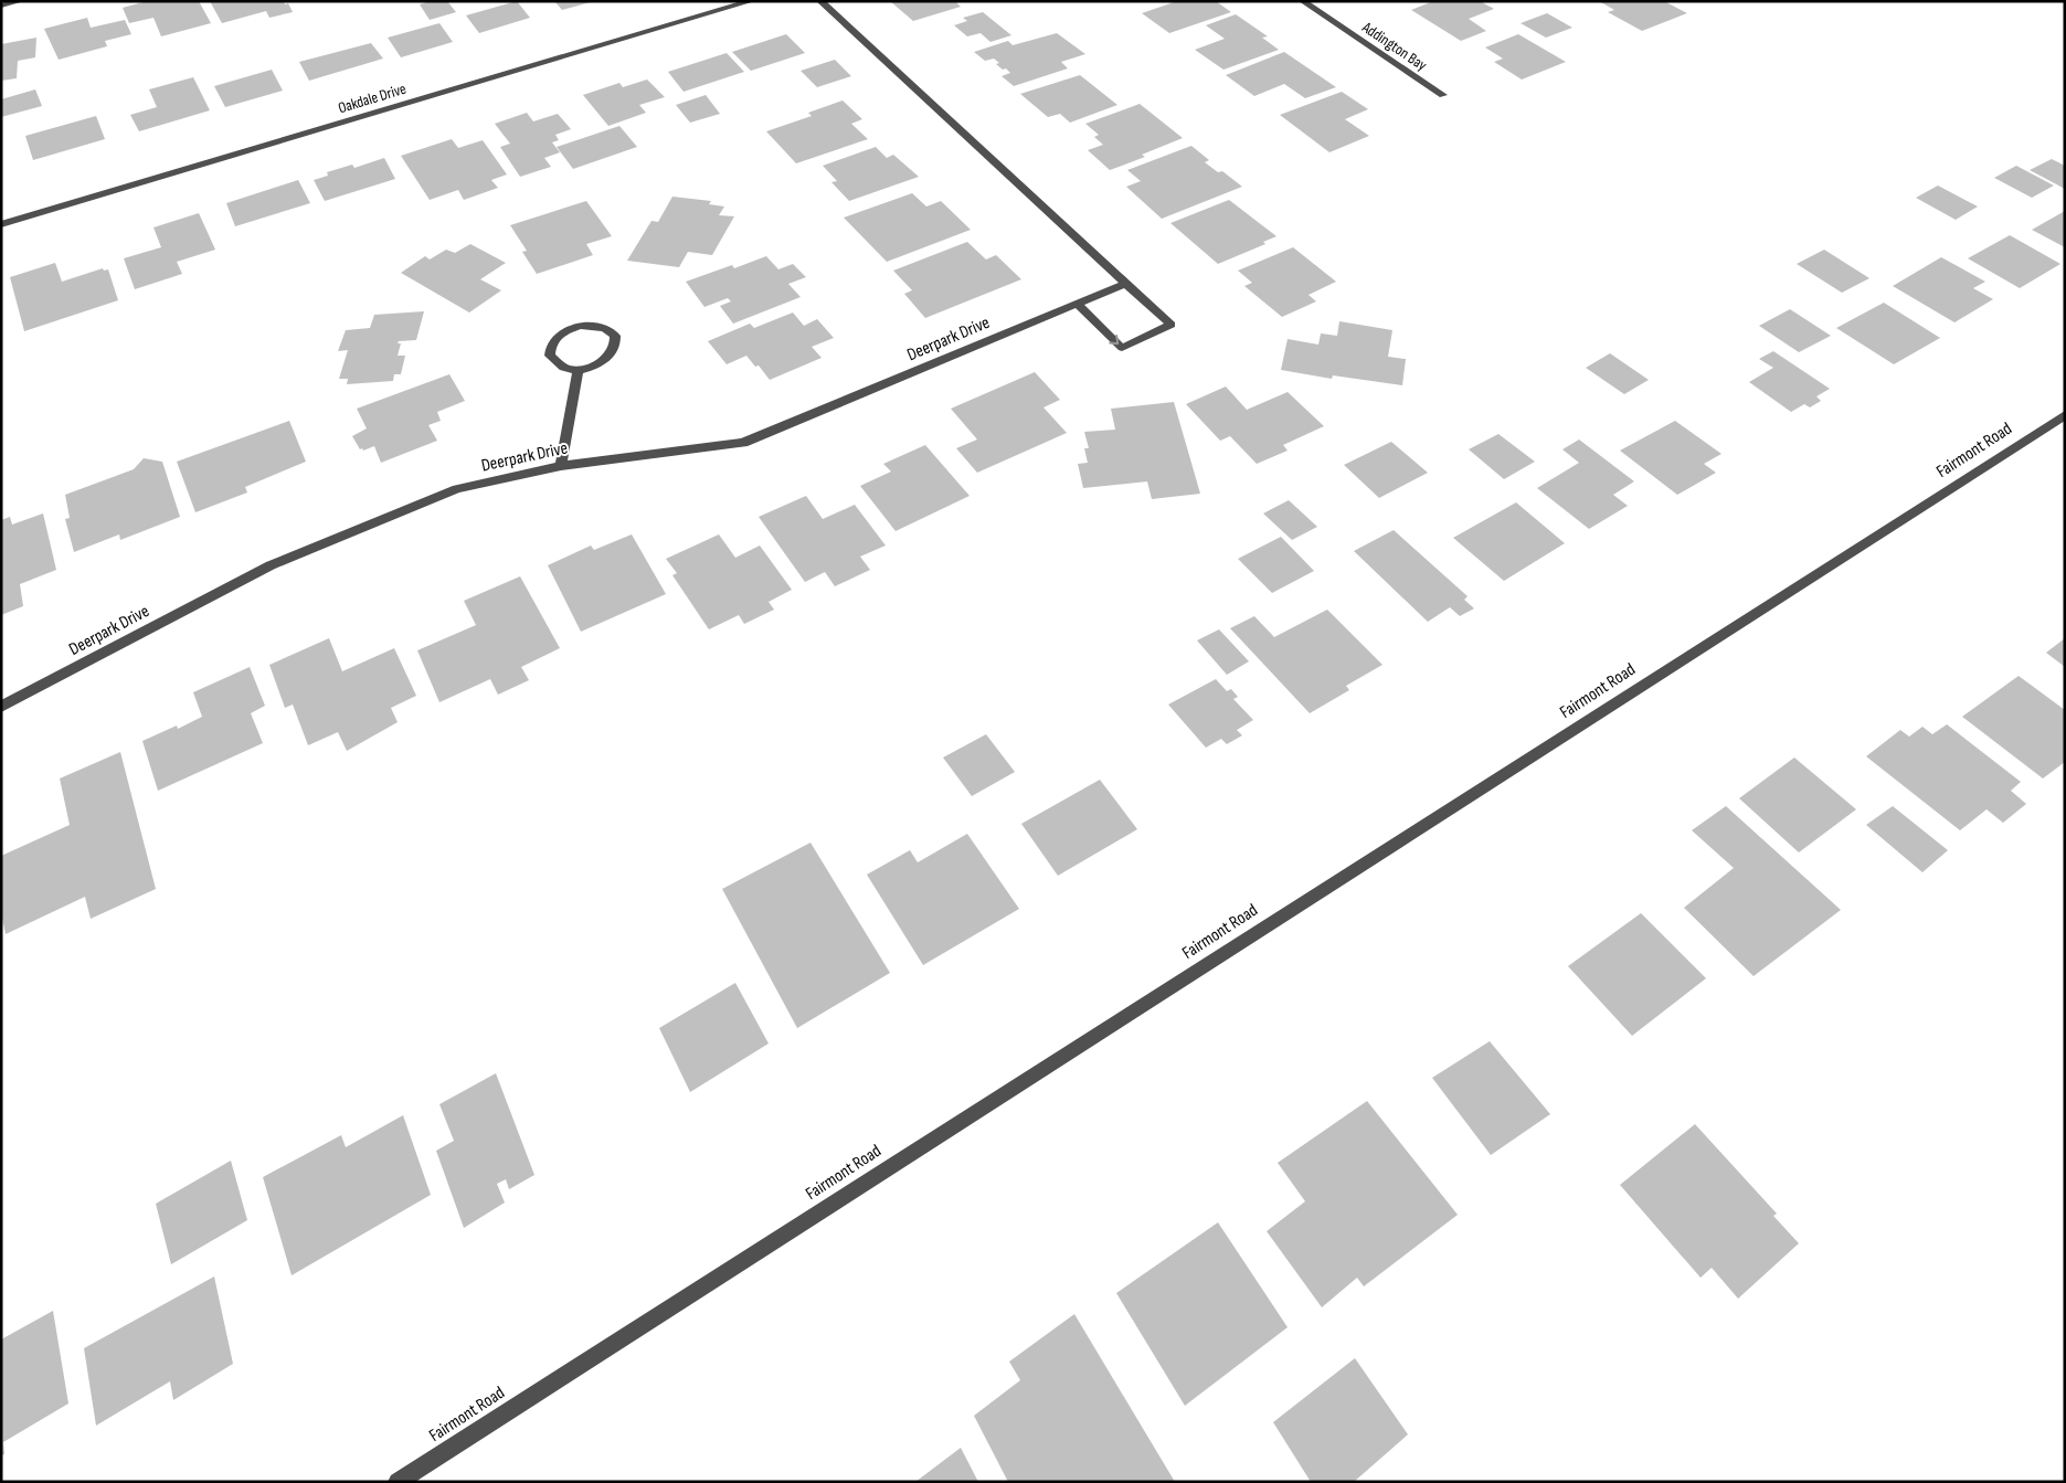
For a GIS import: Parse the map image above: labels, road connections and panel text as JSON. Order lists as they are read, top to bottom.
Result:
{
  "streets": {
    "street": [
      "Addington Bay",
      "Oakdale Drive",
      "Deerpark Drive",
      "Fairmont Road"
    ]
  }
}
